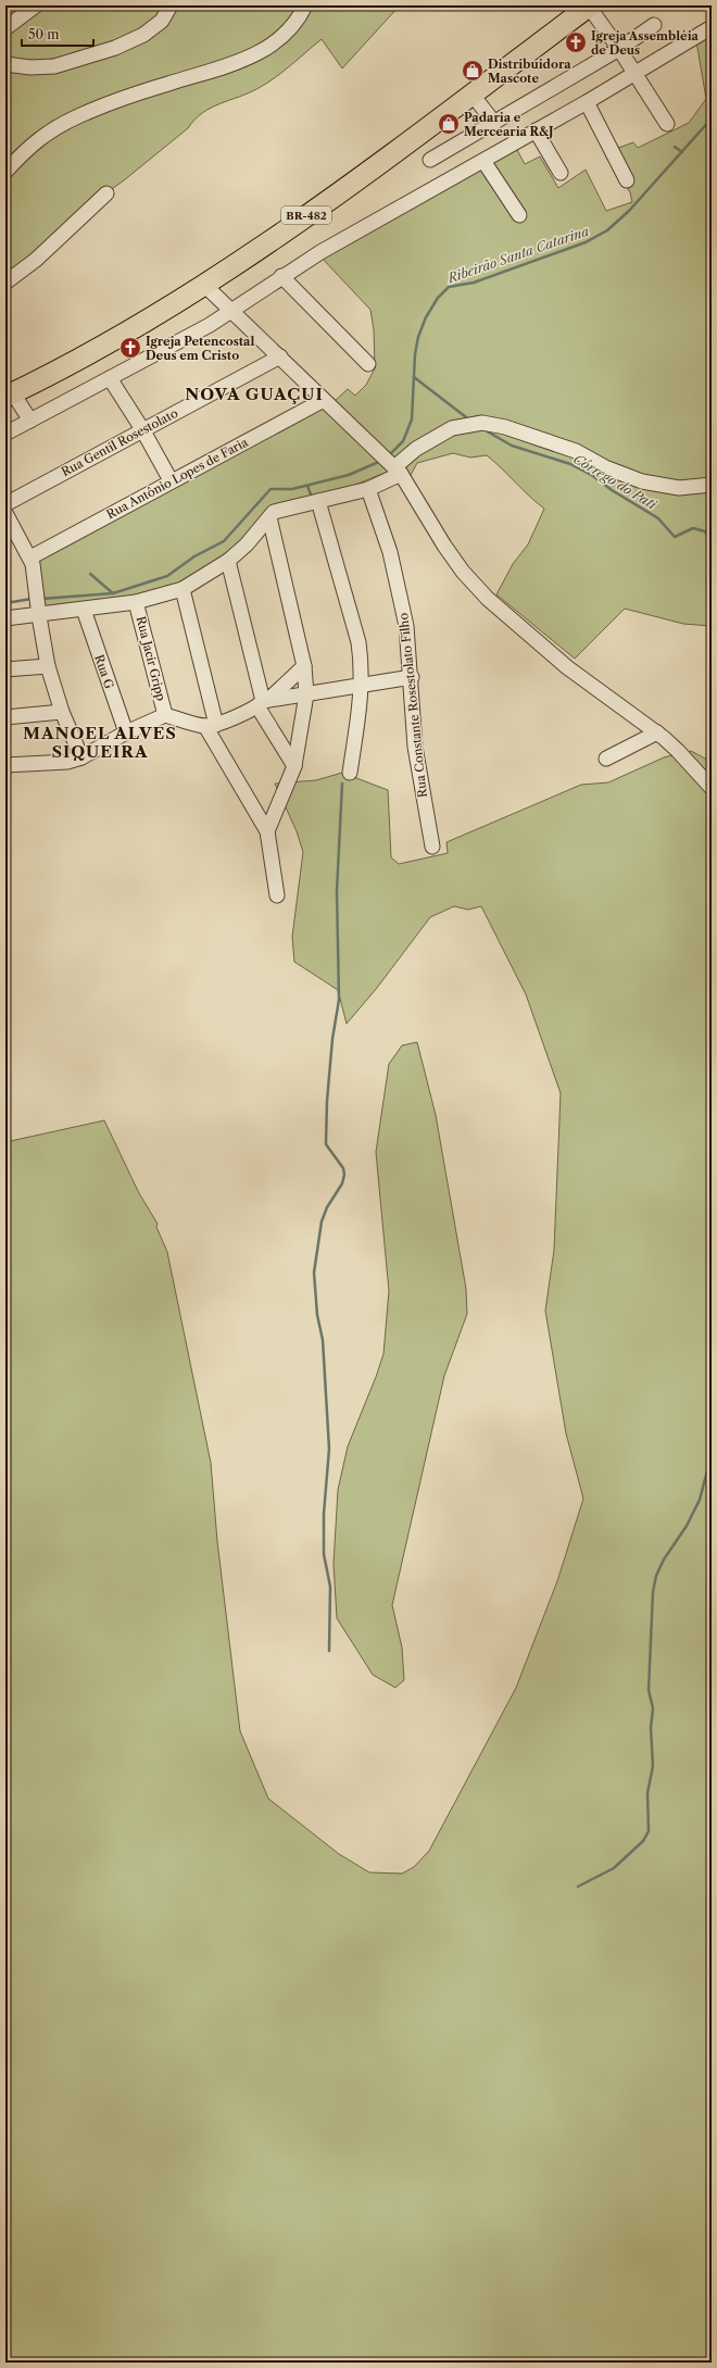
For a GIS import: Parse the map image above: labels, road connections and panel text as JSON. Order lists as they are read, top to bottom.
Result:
{
  "streets": {
    "highway": ["BR-482"],
    "street": [
      "Rua Gentil Rosestolato",
      "Rua Antônio Lopes de Faria",
      "Rua Jacir Gripp",
      "Rua G",
      "Rua Constante Rosestolato Filho"
    ]
  },
  "districts": ["NOVA GUAÇUI", "MANOEL ALVES SIQUEIRA"],
  "water": ["Ribeirão Santa Catarina", "Córrego do Pati"],
  "places": {
    "church": ["Igreja Assembléia de Deus", "Igreja Petencostal Deus em Cristo"],
    "shop": ["Distribuidora Mascote", "Padaria e Mercearia R&J"]
  },
  "scale_bar": "50 m"
}
